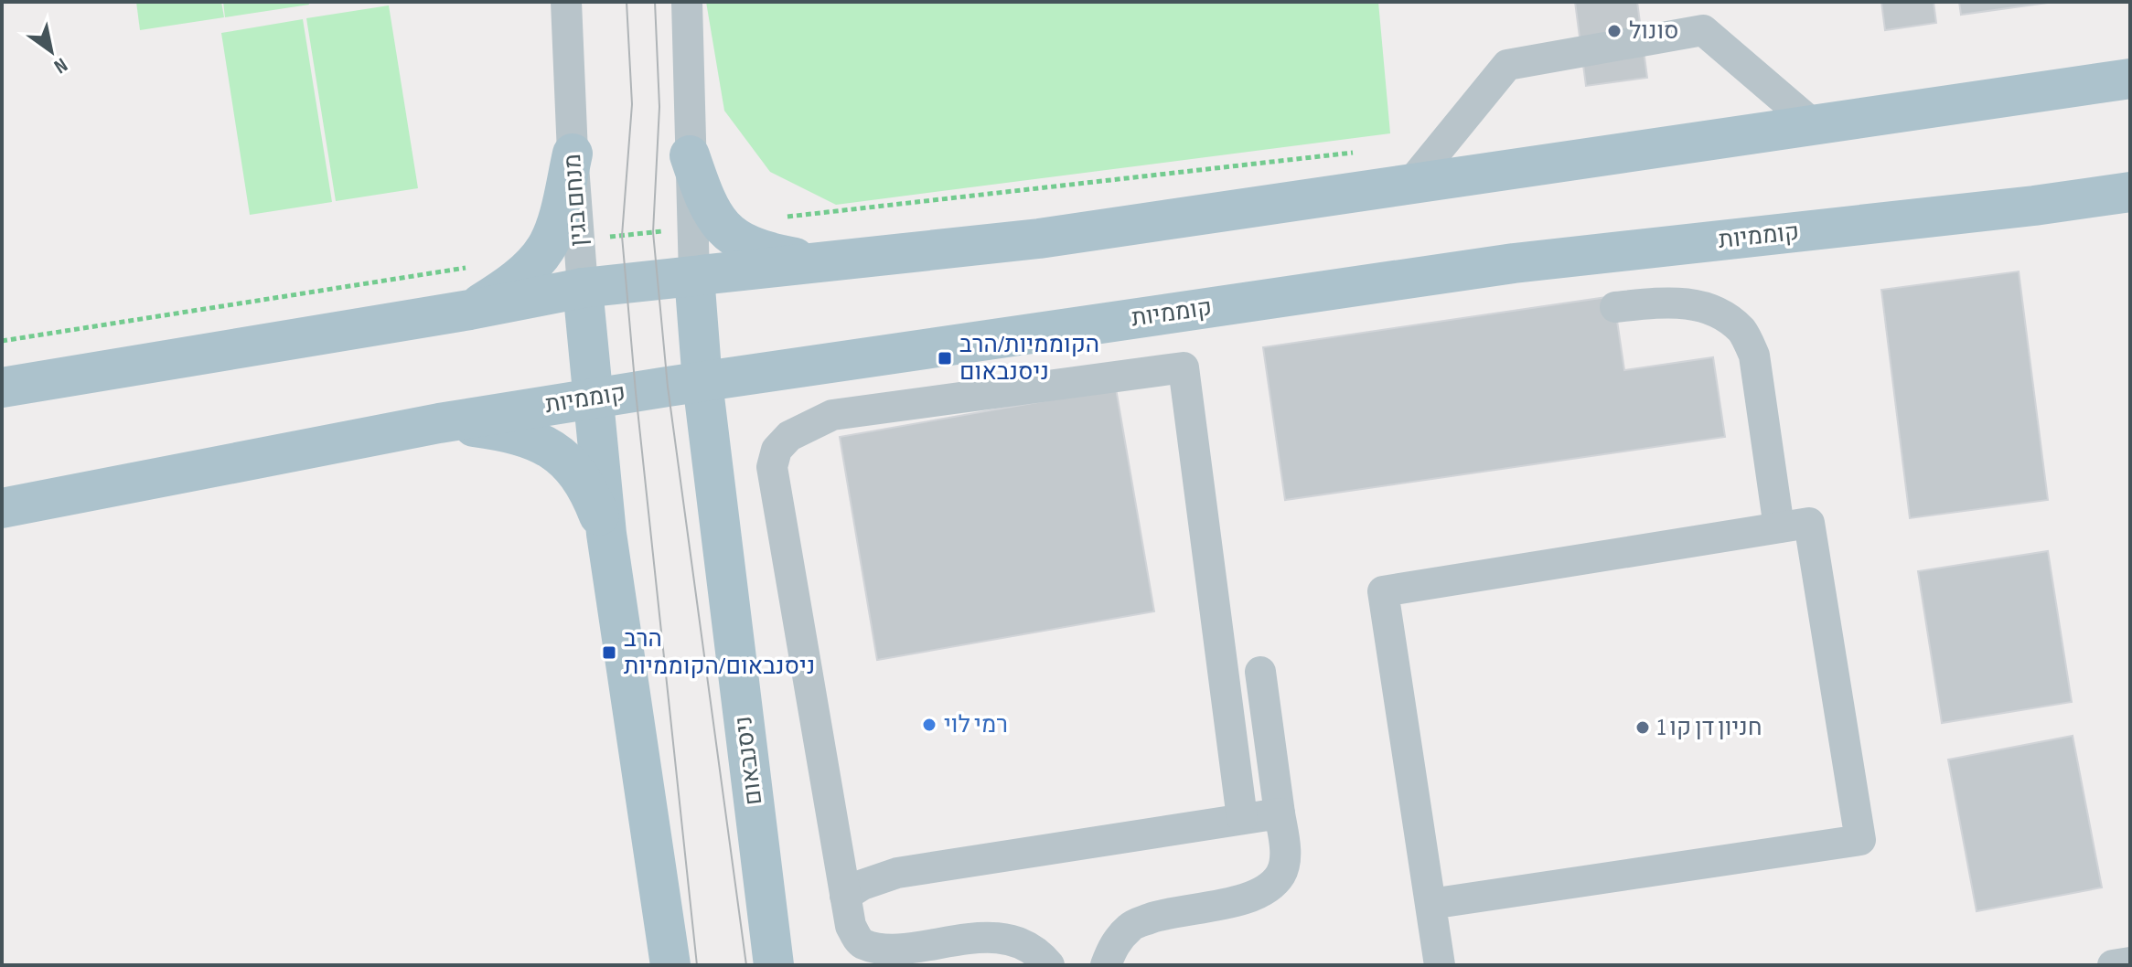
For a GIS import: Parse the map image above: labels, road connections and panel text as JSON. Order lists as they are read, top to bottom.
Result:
{
  "streets": {
    "main road": ["מנחם בגין", "קוממיות", "ניסנבאום"]
  },
  "crossings": [
    ["מנחם בגין", "קוממיות"],
    ["קוממיות", "ניסנבאום"]
  ],
  "places": {
    "other": ["סונול", "רמי לוי", "חניון דן קו 1"],
    "transit": ["הקוממיות/הרב ניסנבאום", "הרב ניסנבאום/הקוממיות"]
  },
  "north": "bottom right"
}
